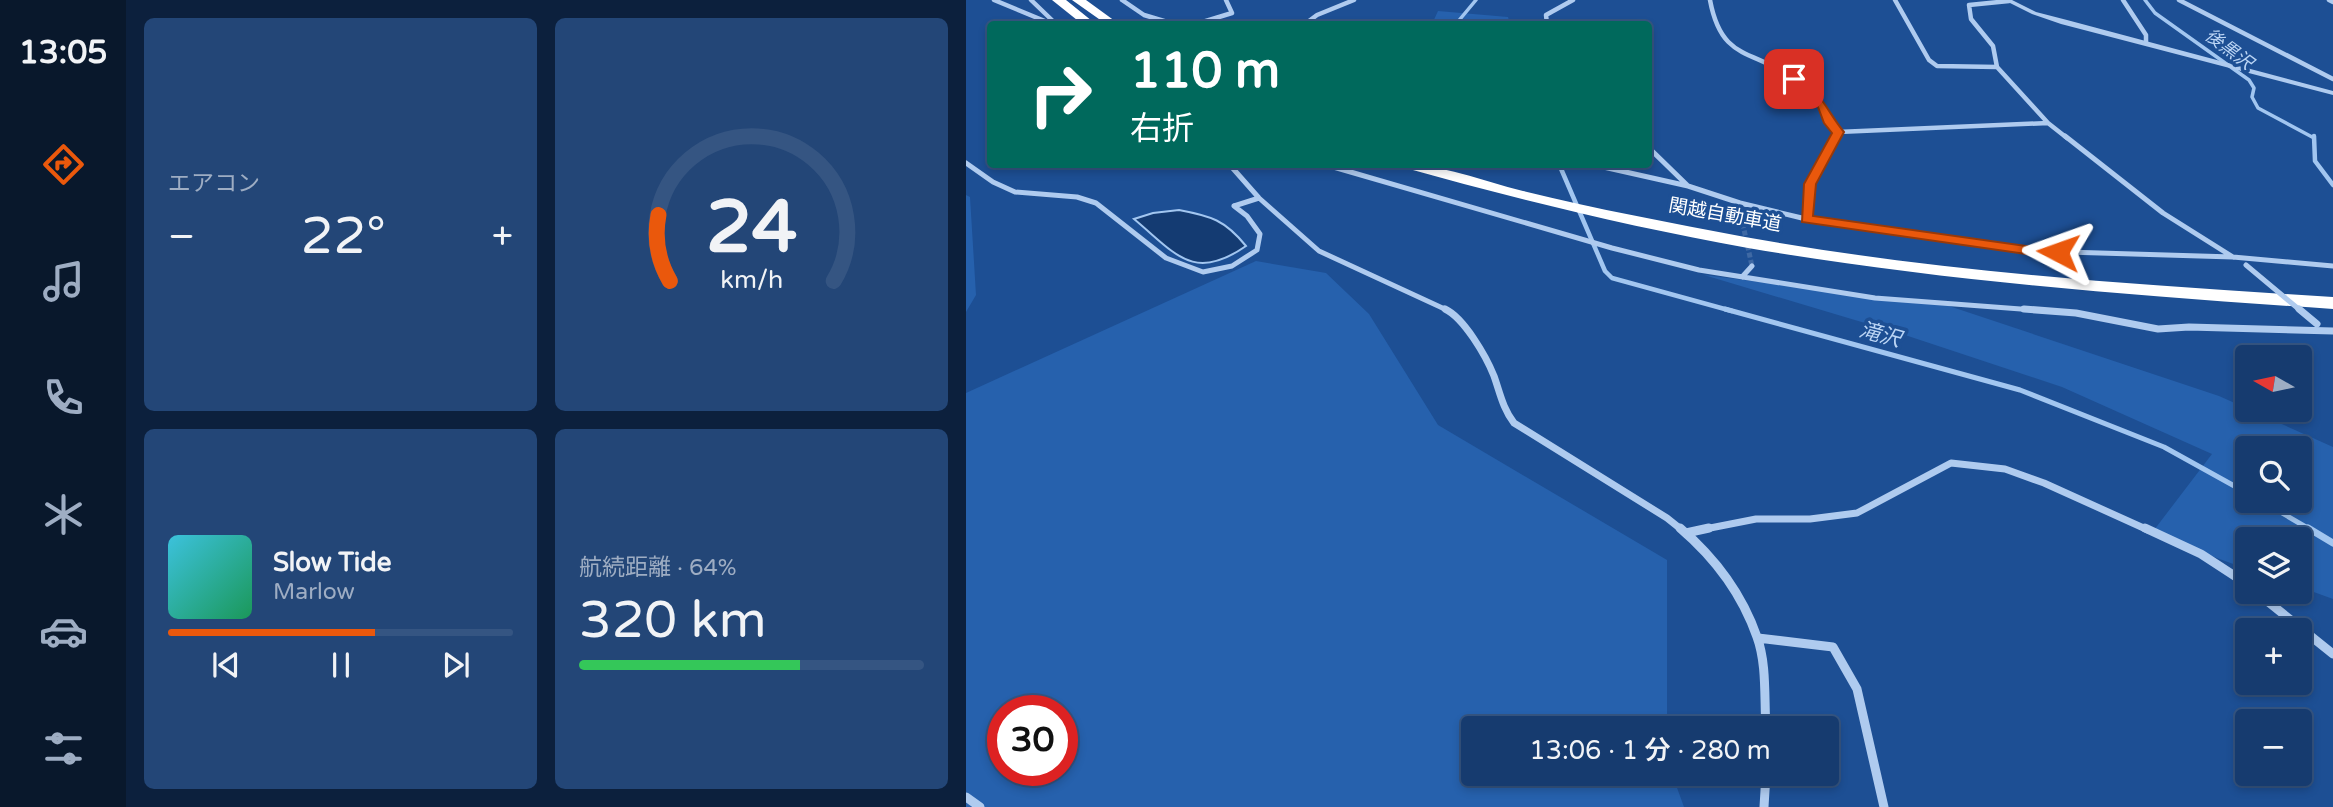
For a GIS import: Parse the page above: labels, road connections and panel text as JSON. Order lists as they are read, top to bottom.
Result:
{
  "streets": {
    "highway": ["関越自動車道"]
  },
  "water": ["後黒沢", "滝沢"],
  "north": "left",
  "page": {
    "tabs": "13:05",
    "tile": [
      "エアコン",
      ["航続距離 · 64%", "320 km"]
    ],
    "turn": ["110 m", "右折"],
    "heat": ["−", "22°", "+"],
    "map_buttons": ["+", "−"],
    "song": ["Slow Tide", "Marlow"],
    "limit": "30",
    "trip": "13:06 · 1 分 · 280 m",
    "gauge": ["24", "km/h"]
  }
}
